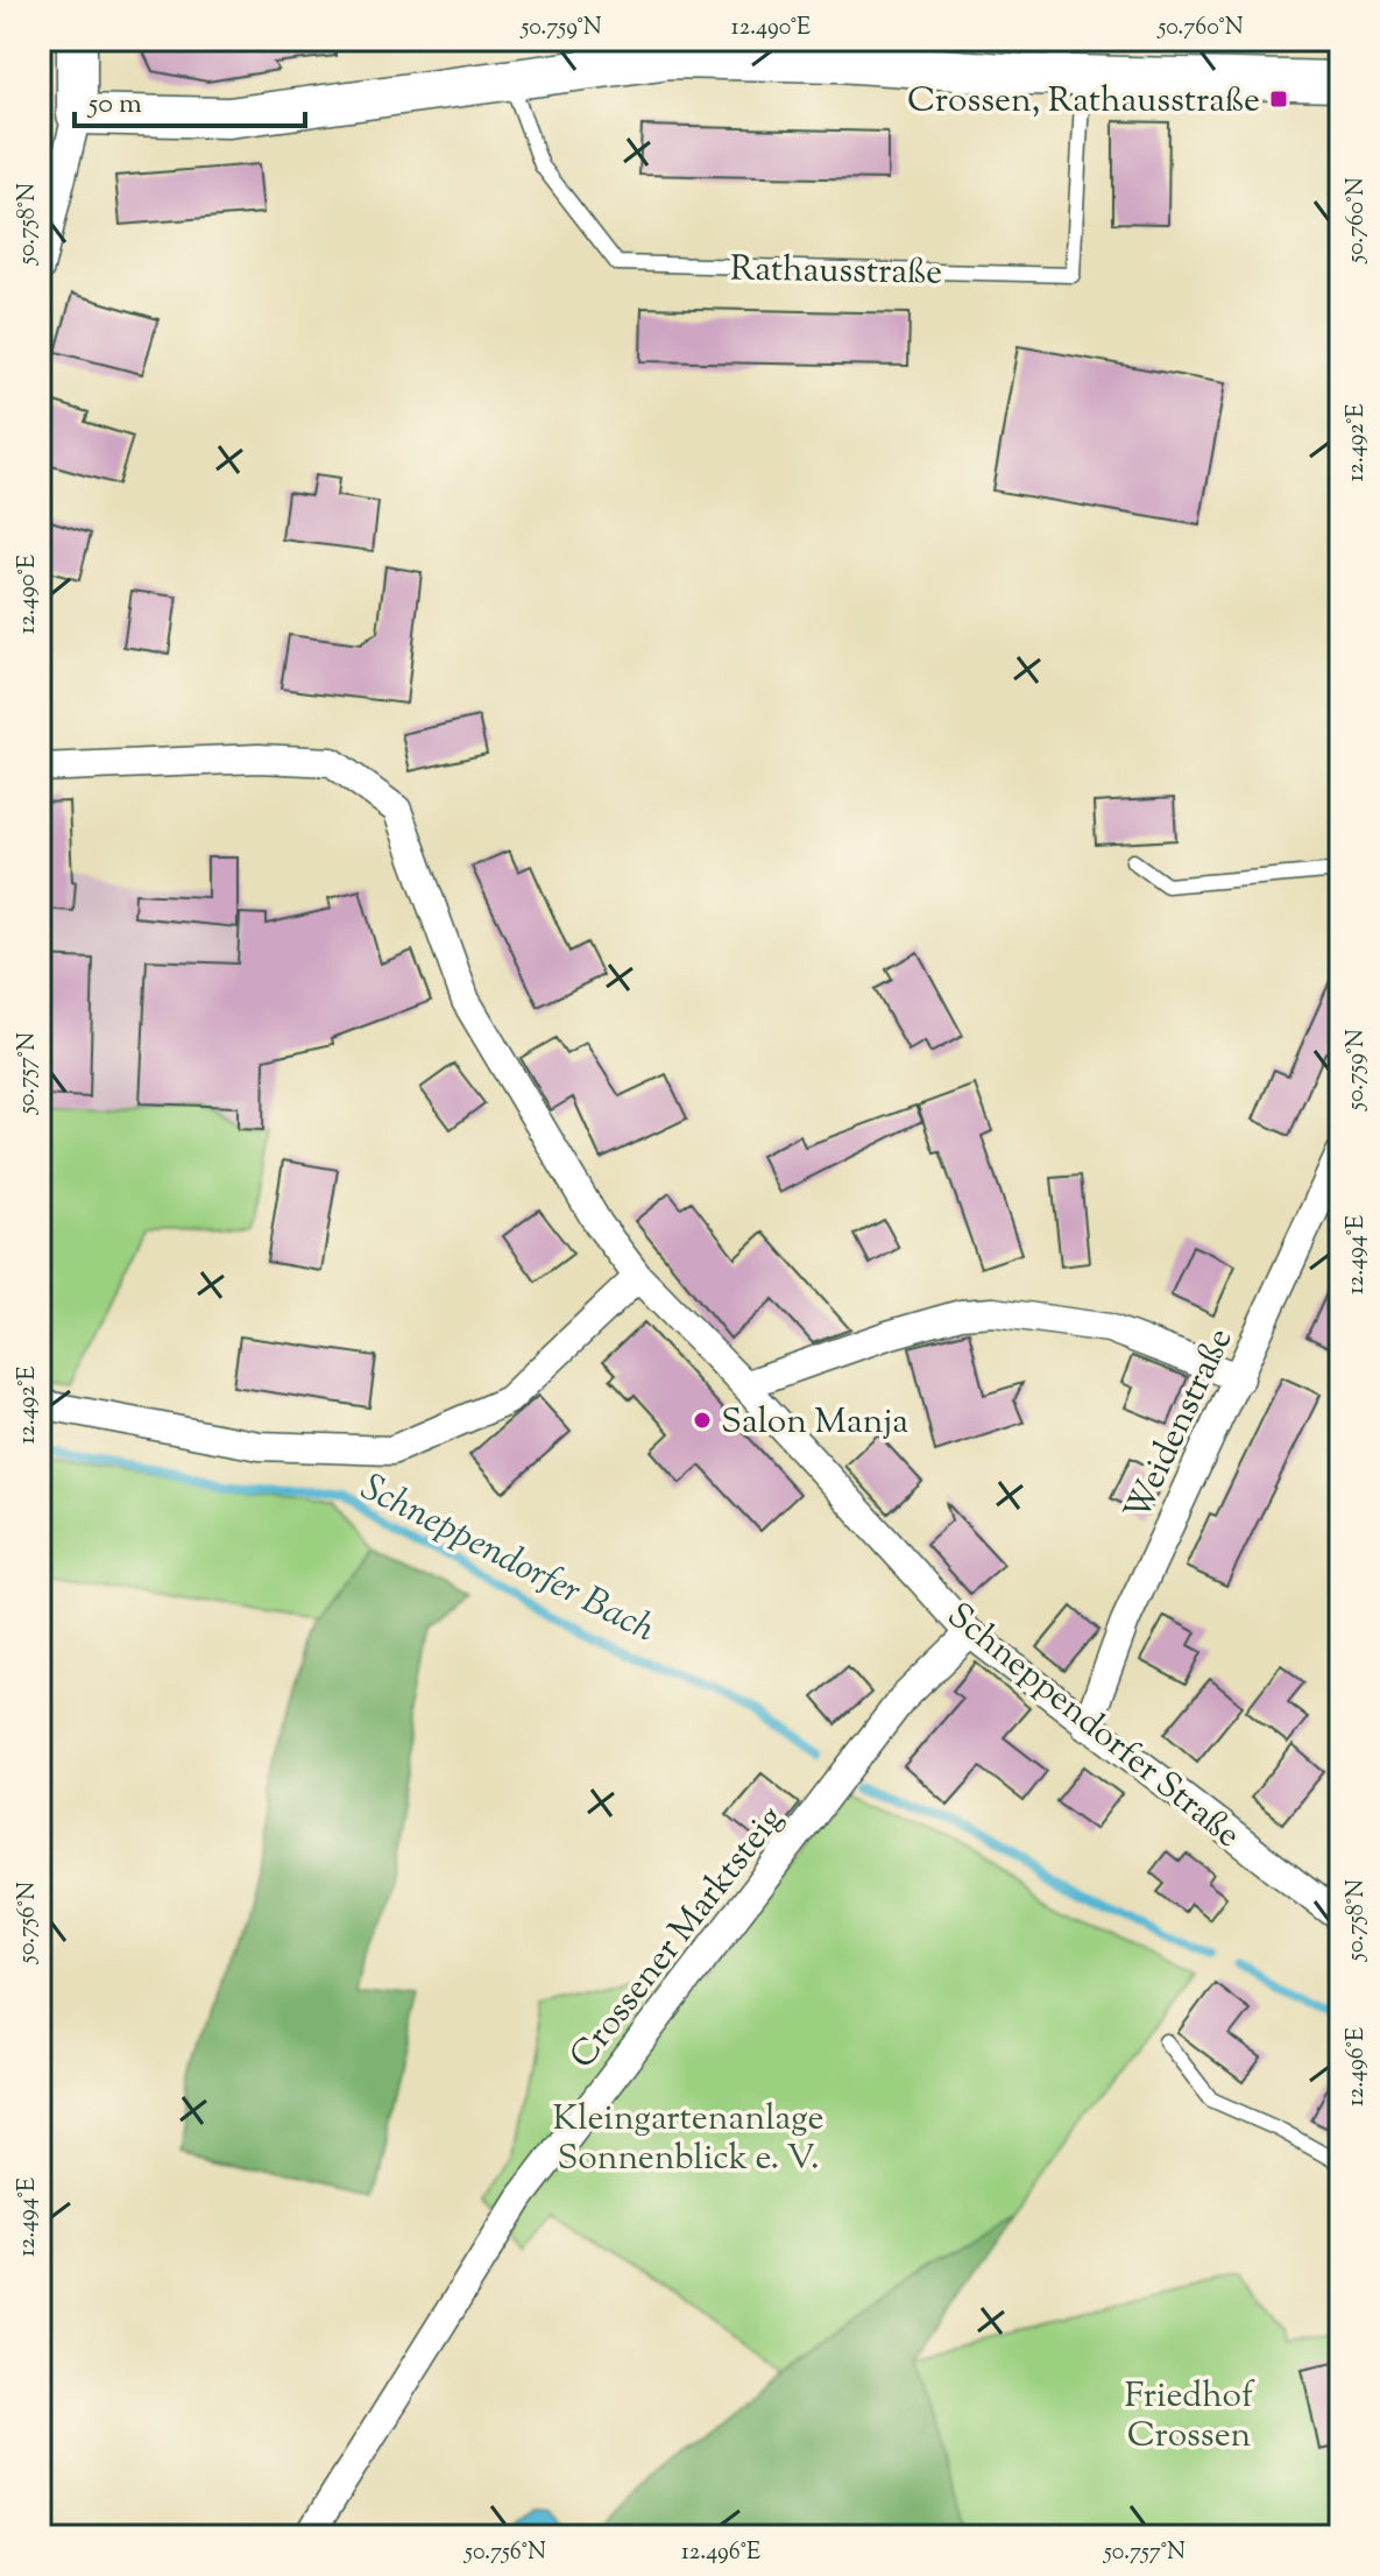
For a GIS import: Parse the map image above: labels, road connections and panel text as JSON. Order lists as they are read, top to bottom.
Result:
{
  "streets": {
    "street": ["Weidenstraße", "Schneppendorfer Straße", "Crossener Marktsteig"],
    "lane": ["Rathausstraße"]
  },
  "crossings": [
    ["Weidenstraße", "Schneppendorfer Straße"],
    ["Schneppendorfer Straße", "Crossener Marktsteig"]
  ],
  "water": ["Schneppendorfer Bach"],
  "parks": ["Kleingartenanlage Sonnenblick e. V.", "Friedhof Crossen"],
  "places": {
    "transit": ["Crossen, Rathausstraße"],
    "other": ["Salon Manja"]
  },
  "scale_bar": "50 m",
  "coordinates": [
    "50.759°N",
    "12.490°E",
    "50.760°N",
    "50.758°N",
    "12.492°E",
    "50.757°N",
    "12.494°E",
    "50.756°N",
    "12.496°E"
  ]
}
